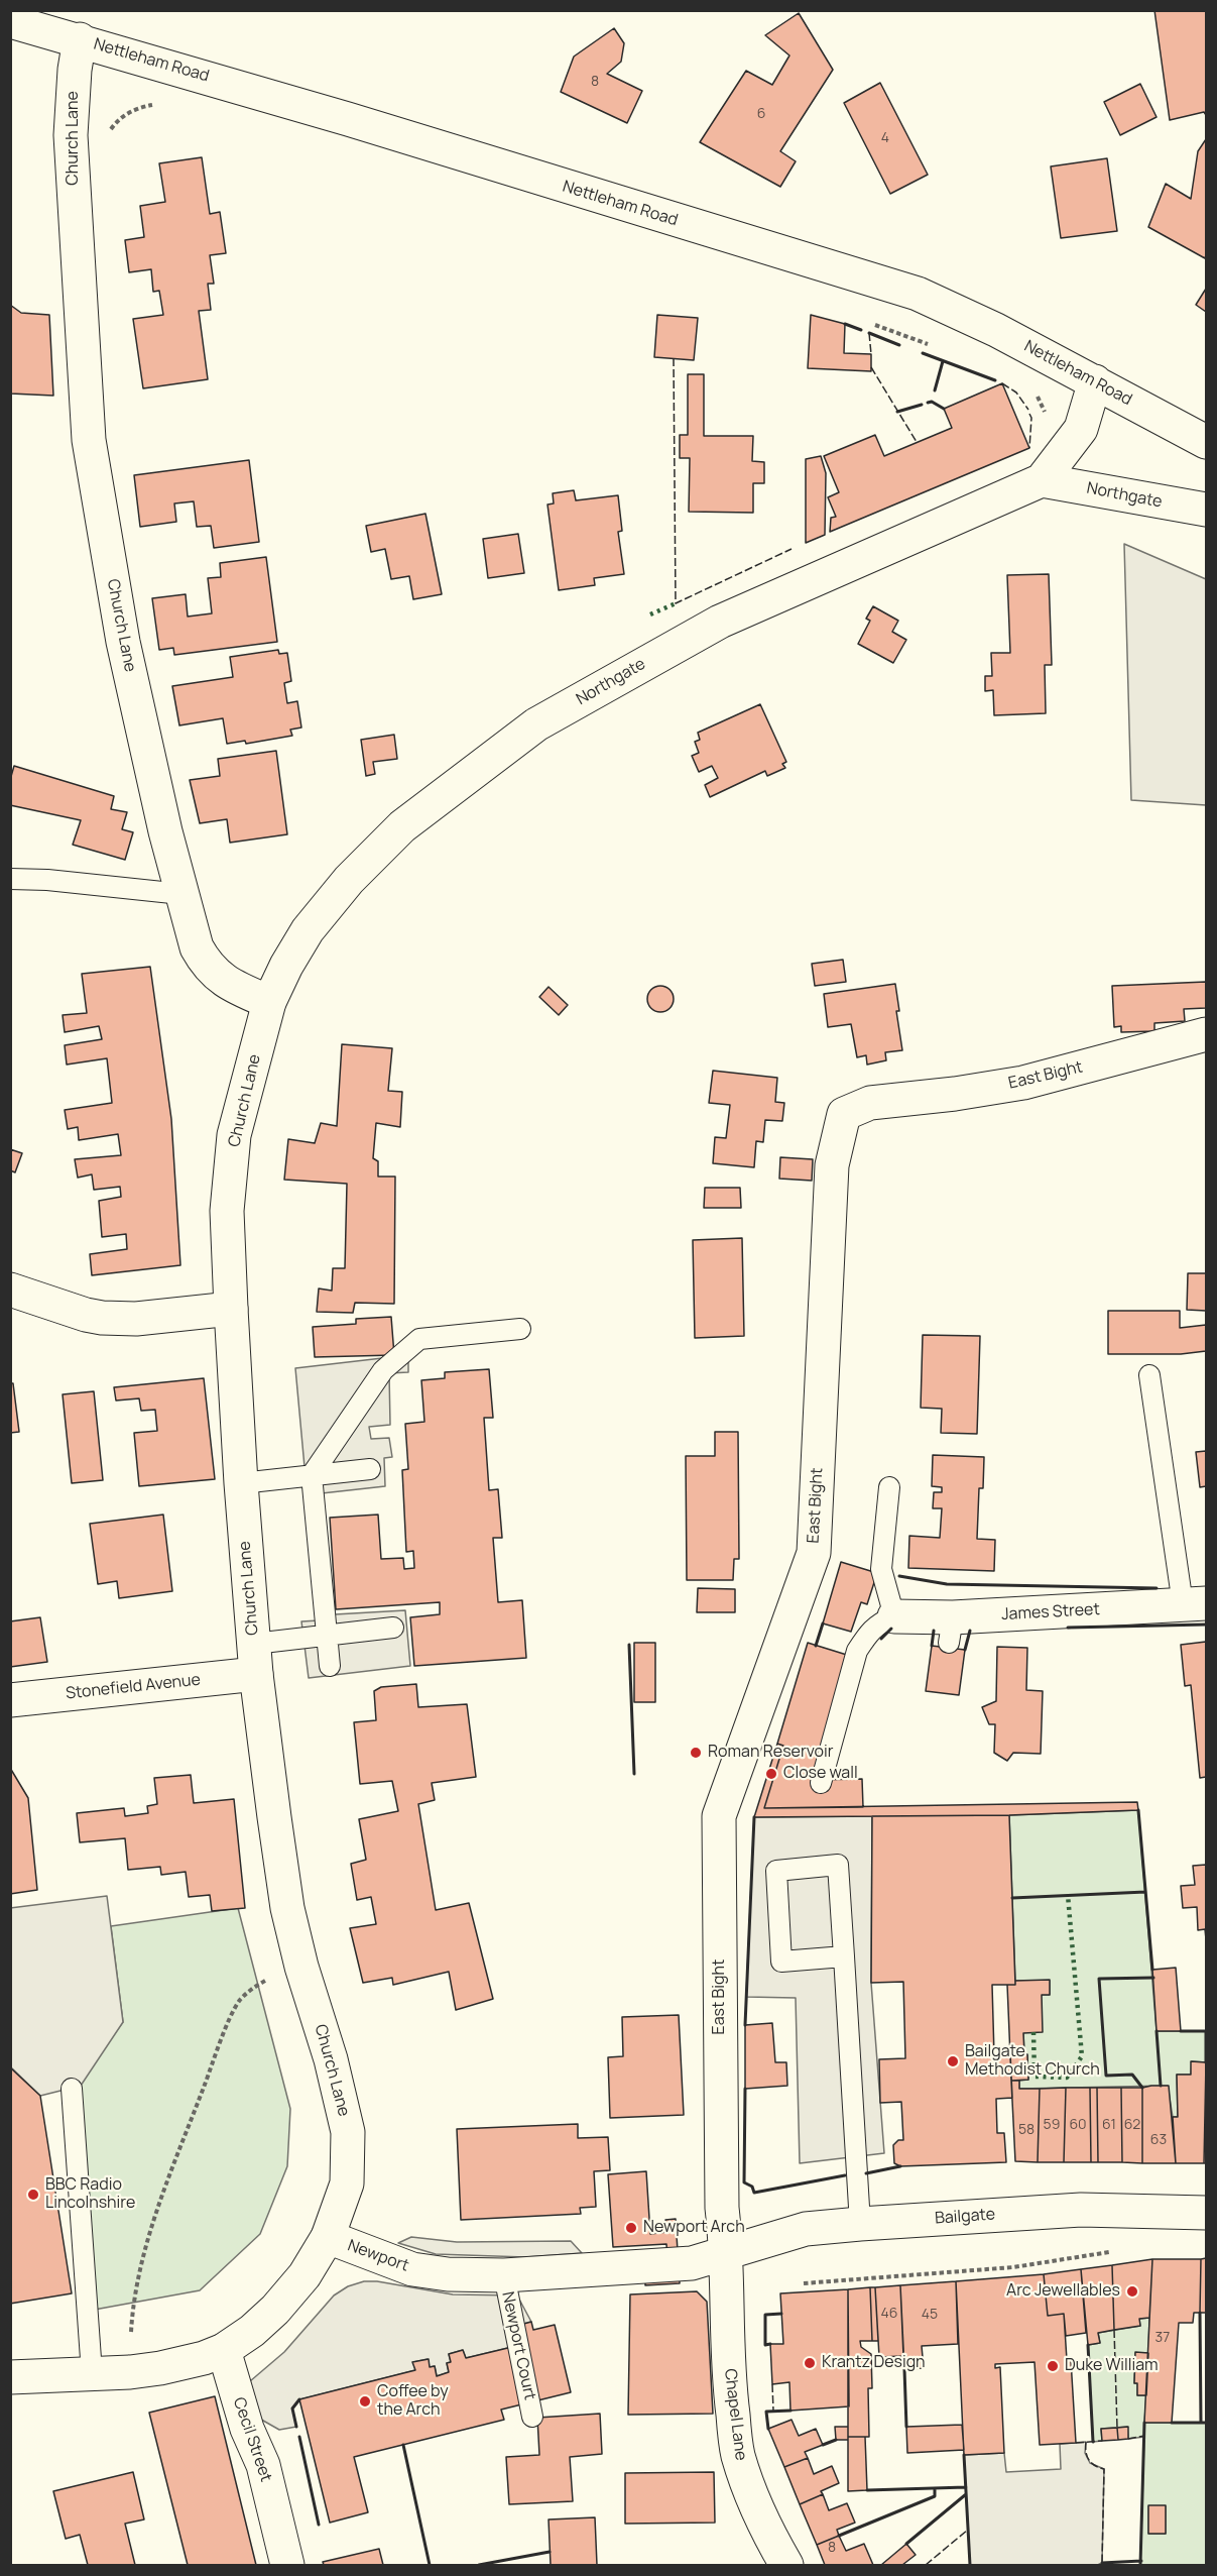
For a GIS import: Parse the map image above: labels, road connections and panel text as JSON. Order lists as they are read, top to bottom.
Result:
{
  "streets": {
    "street": [
      "Nettleham Road",
      "Church Lane",
      "Northgate",
      "East Bight",
      "James Street",
      "Stonefield Avenue",
      "Bailgate",
      "Newport",
      "Chapel Lane",
      "Cecil Street"
    ],
    "lane": ["Newport Court"]
  },
  "crossings": [
    ["Nettleham Road", "Church Lane"],
    ["Nettleham Road", "Northgate"],
    ["Church Lane", "Northgate"],
    ["Church Lane", "Stonefield Avenue"],
    ["Church Lane", "Newport"],
    ["East Bight", "Bailgate"],
    ["East Bight", "Newport"],
    ["East Bight", "Chapel Lane"],
    ["Bailgate", "Newport"],
    ["Bailgate", "Chapel Lane"],
    ["Newport", "Newport Court"],
    ["Newport", "Chapel Lane"],
    ["Newport", "Cecil Street"]
  ],
  "places": [
    "Roman Reservoir",
    "Close wall",
    "Bailgate Methodist Church",
    "BBC Radio Lincolnshire",
    "Newport Arch",
    "Arc Jewellables",
    "Krantz Design",
    "Duke William",
    "Coffee by the Arch"
  ],
  "house_numbers": [
    "8",
    "6",
    "4",
    "59",
    "60",
    "61",
    "62",
    "58",
    "63",
    "46",
    "45",
    "37",
    "8"
  ]
}
